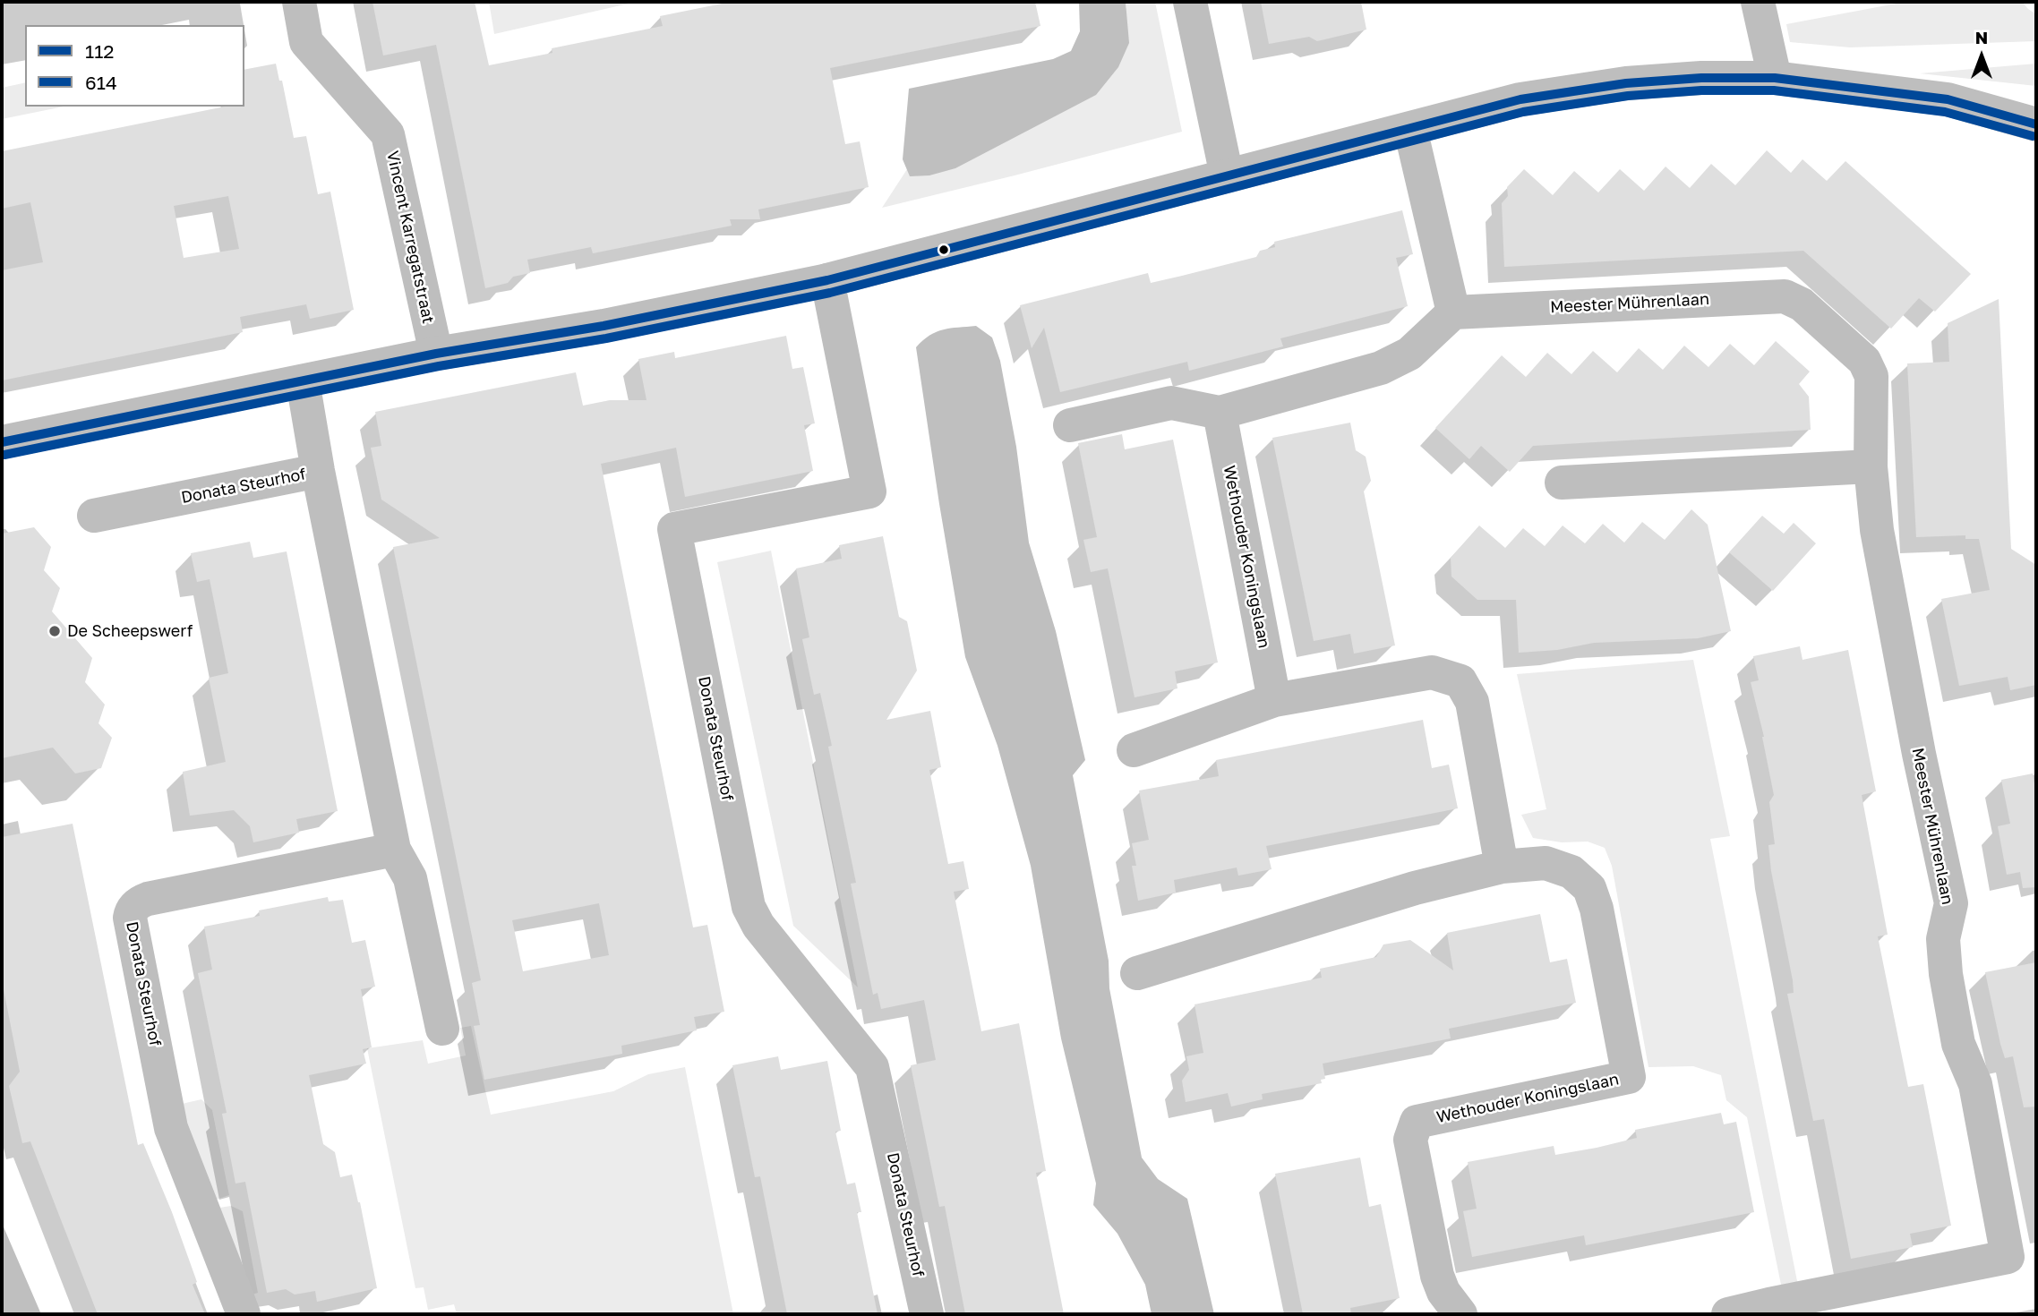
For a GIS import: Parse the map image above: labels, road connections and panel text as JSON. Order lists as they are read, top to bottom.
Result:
{
  "streets": {
    "street": [
      "Vincent Karregatstraat",
      "Meester Mührenlaan",
      "Donata Steurhof",
      "Wethouder Koningslaan"
    ]
  },
  "places": ["De Scheepswerf"],
  "lines": ["transit line 112", "transit line 614"],
  "legend": ["112", "614"],
  "north": "top"
}
